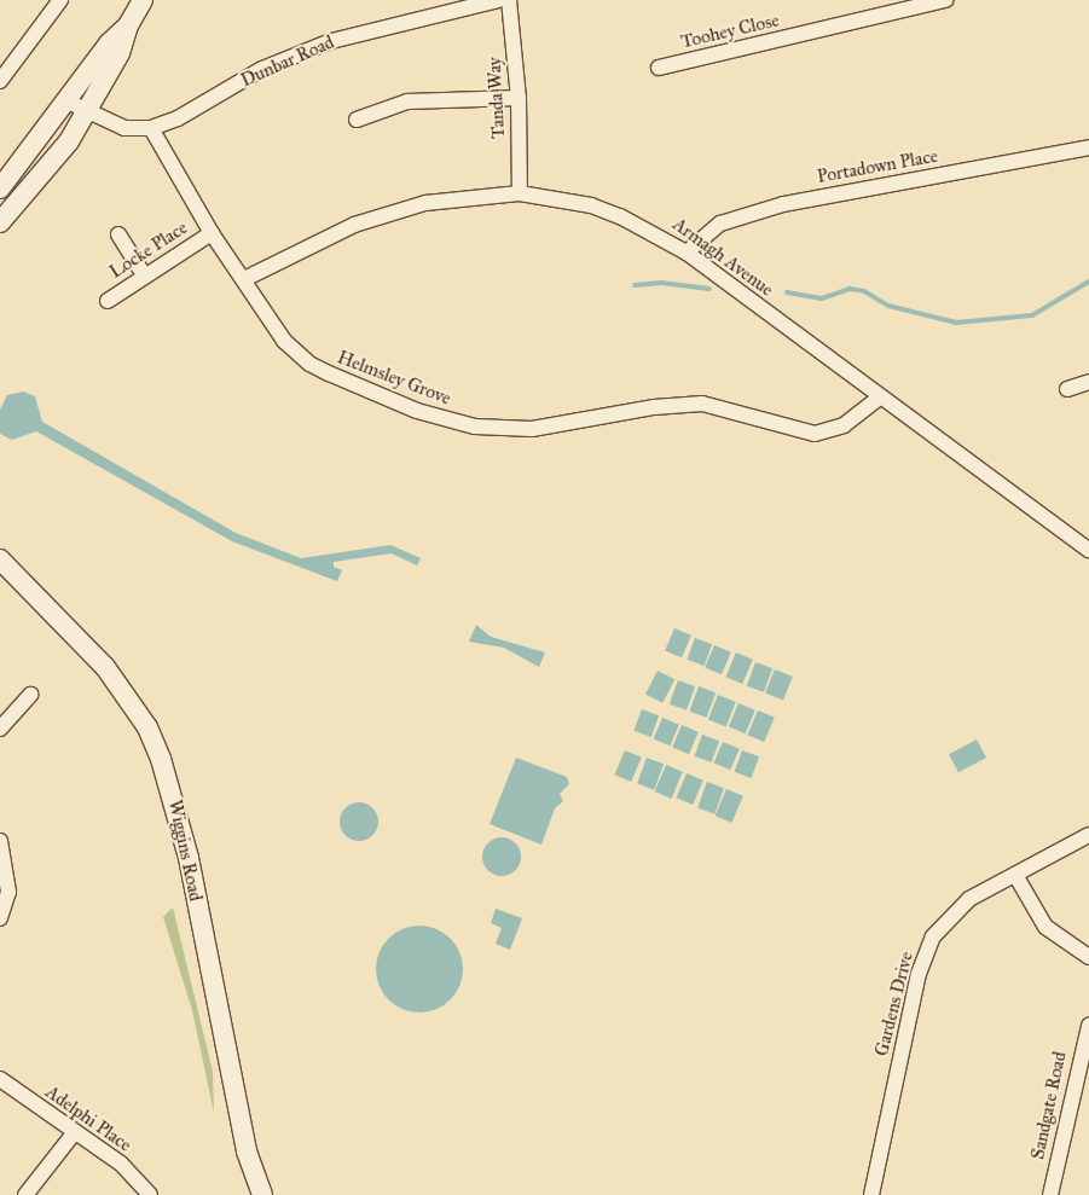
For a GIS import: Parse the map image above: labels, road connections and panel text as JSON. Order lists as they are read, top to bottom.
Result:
{
  "streets": {
    "street": [
      "Toohey Close",
      "Dunbar Road",
      "Tanda Way",
      "Portadown Place",
      "Locke Place",
      "Armagh Avenue",
      "Helmsley Grove",
      "Wiggins Road",
      "Gardens Drive",
      "Sandgate Road",
      "Adelphi Place"
    ]
  },
  "crossings": [
    ["Dunbar Road", "Helmsley Grove"],
    ["Tanda Way", "Armagh Avenue"],
    ["Portadown Place", "Armagh Avenue"],
    ["Locke Place", "Helmsley Grove"],
    ["Armagh Avenue", "Helmsley Grove"]
  ]
}
